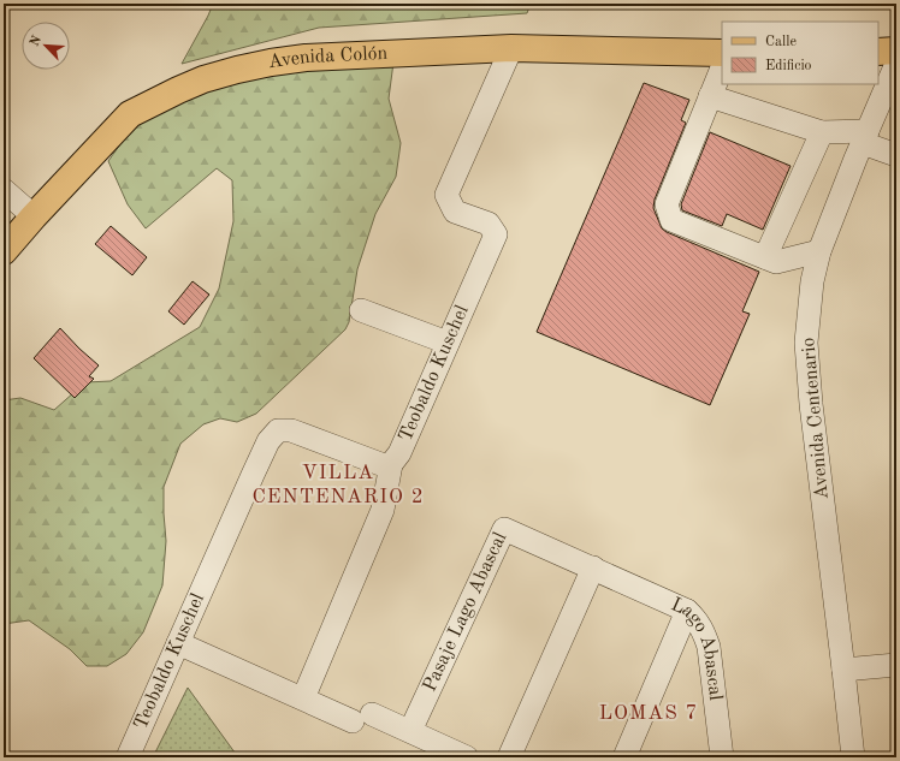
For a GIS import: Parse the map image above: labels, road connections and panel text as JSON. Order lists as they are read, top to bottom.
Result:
{
  "streets": {
    "main road": ["Avenida Colón"],
    "street": [
      "Teobaldo Kuschel",
      "Avenida Centenario",
      "Pasaje Lago Abascal",
      "Lago Abascal"
    ]
  },
  "crossings": [
    ["Avenida Colón", "Teobaldo Kuschel"],
    ["Pasaje Lago Abascal", "Lago Abascal"]
  ],
  "districts": ["VILLA CENTENARIO 2", "LOMAS 7"],
  "legend": ["Calle", "Edificio"],
  "north": "top left"
}
